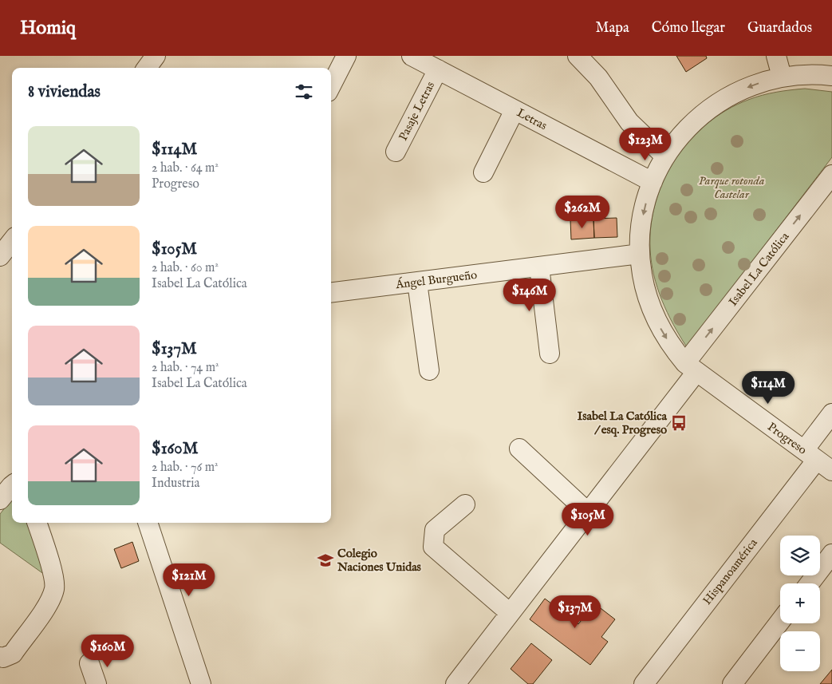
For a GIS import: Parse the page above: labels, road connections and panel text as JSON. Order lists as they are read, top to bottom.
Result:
{
  "streets": {
    "street": [
      "Pasaje Letras",
      "Letras",
      "Isabel La Católica",
      "Ángel Burgueño",
      "Progreso",
      "Hispanoamérica"
    ]
  },
  "crossings": [
    ["Pasaje Letras", "Letras"],
    ["Letras", "Progreso"],
    ["Isabel La Católica", "Progreso"],
    ["Ángel Burgueño", "Progreso"],
    ["Progreso", "Hispanoamérica"]
  ],
  "one_way": ["Isabel La Católica"],
  "parks": ["Parque rotonda Castelar"],
  "places": {
    "bus stop": ["Isabel La Católica / esq. Progreso"],
    "school or university": ["Colegio Naciones Unidas"]
  },
  "page": {
    "header": "Homiq",
    "nav": ["Mapa", "Cómo llegar", "Guardados"],
    "heading": "8 viviendas",
    "list": [
      {
        "name": "$114M",
        "note": "2 hab. · 64 m² · Progreso"
      },
      {
        "name": "$105M",
        "note": "2 hab. · 60 m² · Isabel La Católica"
      },
      {
        "name": "$137M",
        "note": "2 hab. · 74 m² · Isabel La Católica"
      },
      {
        "name": "$160M",
        "note": "2 hab. · 76 m² · Industria"
      }
    ],
    "price": [
      "$123M",
      "$262M",
      "$146M",
      "$114M",
      "$105M",
      "$121M",
      "$137M",
      "$160M"
    ],
    "map_buttons": ["+", "−"]
  }
}
